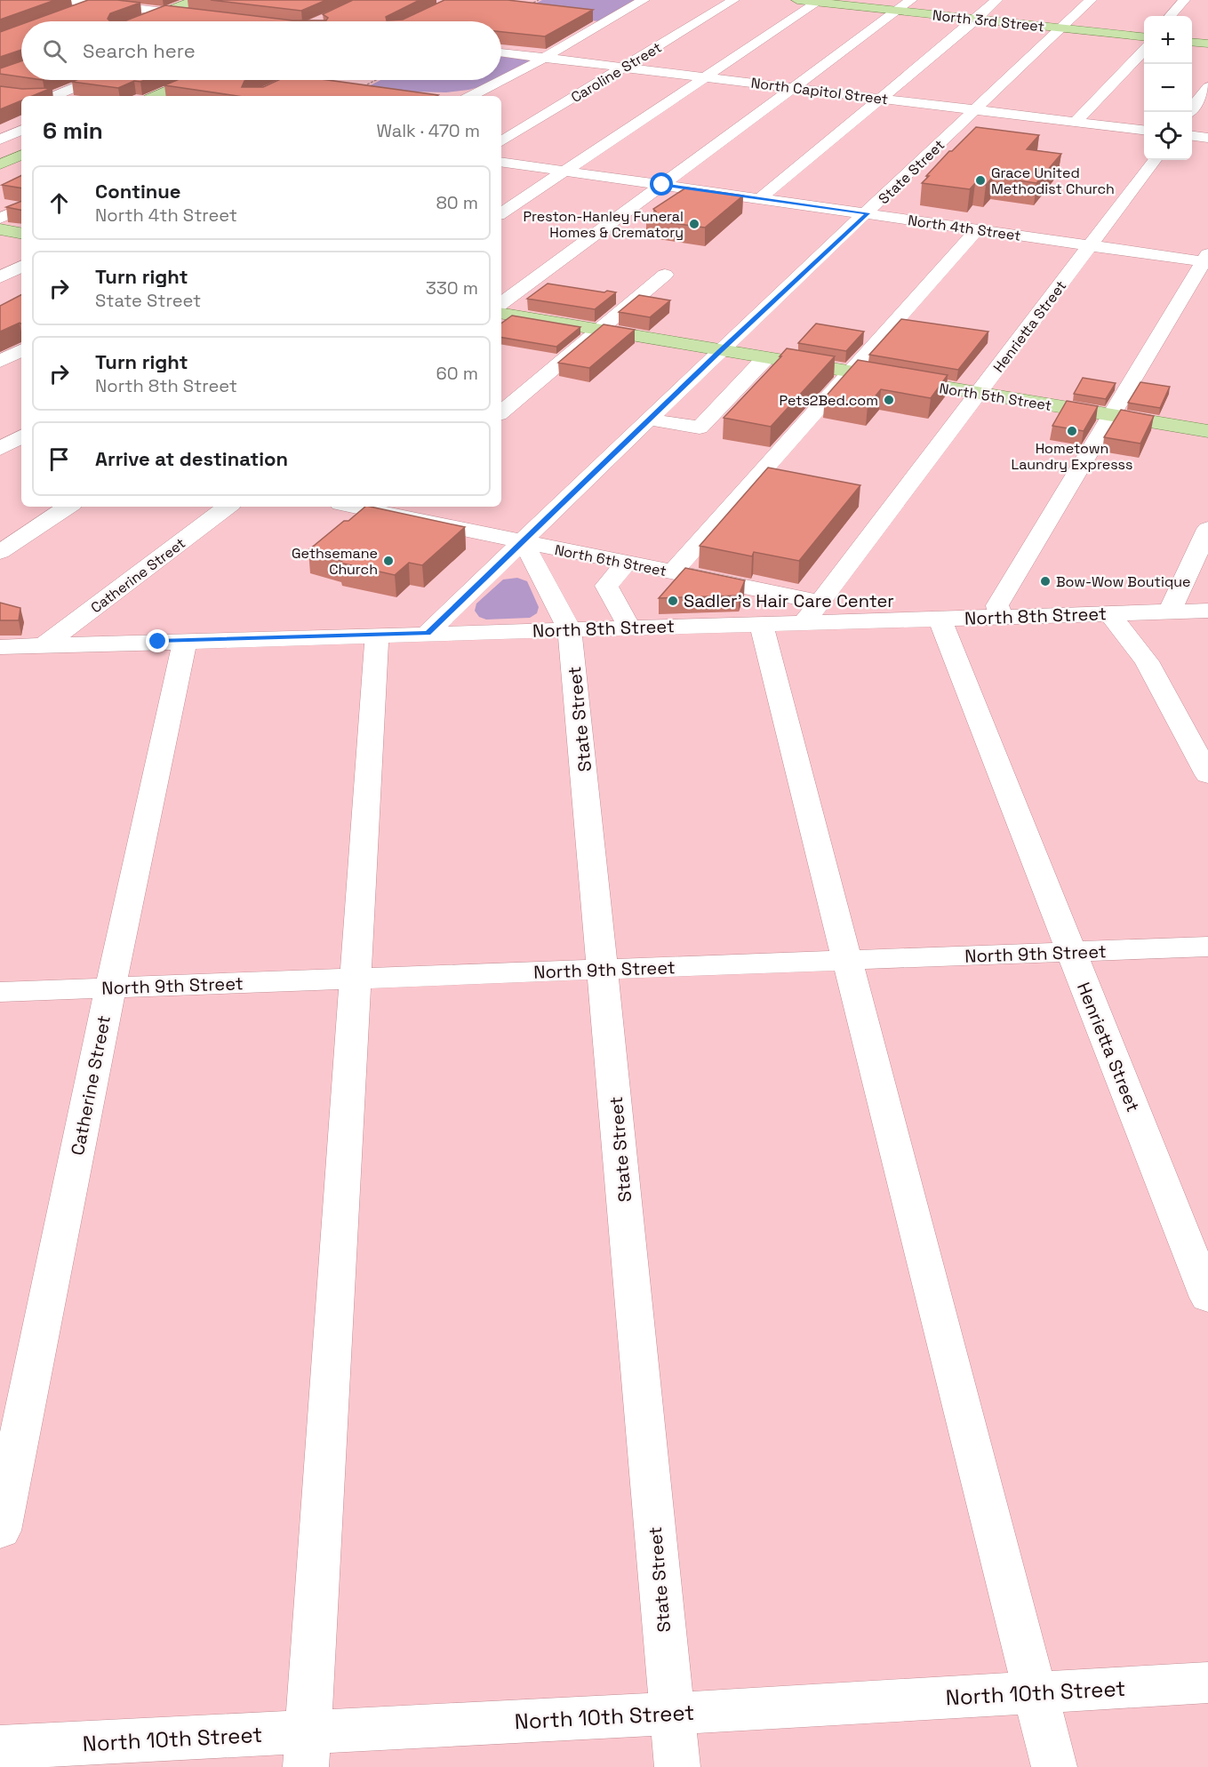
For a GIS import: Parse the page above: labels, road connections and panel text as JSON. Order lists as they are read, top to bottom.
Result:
{
  "streets": {
    "main road": ["North 3rd Street", "North 5th Street"],
    "street": [
      "Caroline Street",
      "North Capitol Street",
      "State Street",
      "North 4th Street",
      "Henrietta Street",
      "North 6th Street",
      "Catherine Street",
      "North 8th Street",
      "North 9th Street",
      "North 10th Street"
    ]
  },
  "crossings": [
    ["North 3rd Street", "State Street"],
    ["Caroline Street", "North Capitol Street"],
    ["North Capitol Street", "State Street"],
    ["State Street", "North 4th Street"],
    ["State Street", "North 5th Street"],
    ["State Street", "North 6th Street"],
    ["State Street", "North 8th Street"],
    ["State Street", "North 9th Street"],
    ["State Street", "North 10th Street"],
    ["North 4th Street", "Henrietta Street"],
    ["Henrietta Street", "North 5th Street"],
    ["Henrietta Street", "North 6th Street"],
    ["Henrietta Street", "North 8th Street"],
    ["Henrietta Street", "North 9th Street"],
    ["Catherine Street", "North 8th Street"],
    ["Catherine Street", "North 9th Street"]
  ],
  "places": [
    "Grace United Methodist Church",
    "Preston-Hanley Funeral Homes & Crematory",
    "Pets2Bed.com",
    "Hometown Laundry Expresss",
    "Gethsemane Church",
    "Bow-Wow Boutique",
    "Sadler's Hair Care Center"
  ],
  "page": {
    "map_buttons": ["+", "−"],
    "search": "Search here",
    "heading": ["6 min", "Walk · 470 m"],
    "list": [
      ["Continue", "North 4th Street", "80 m"],
      ["Turn right", "State Street", "330 m"],
      ["Turn right", "North 8th Street", "60 m"],
      "Arrive at destination"
    ]
  }
}
